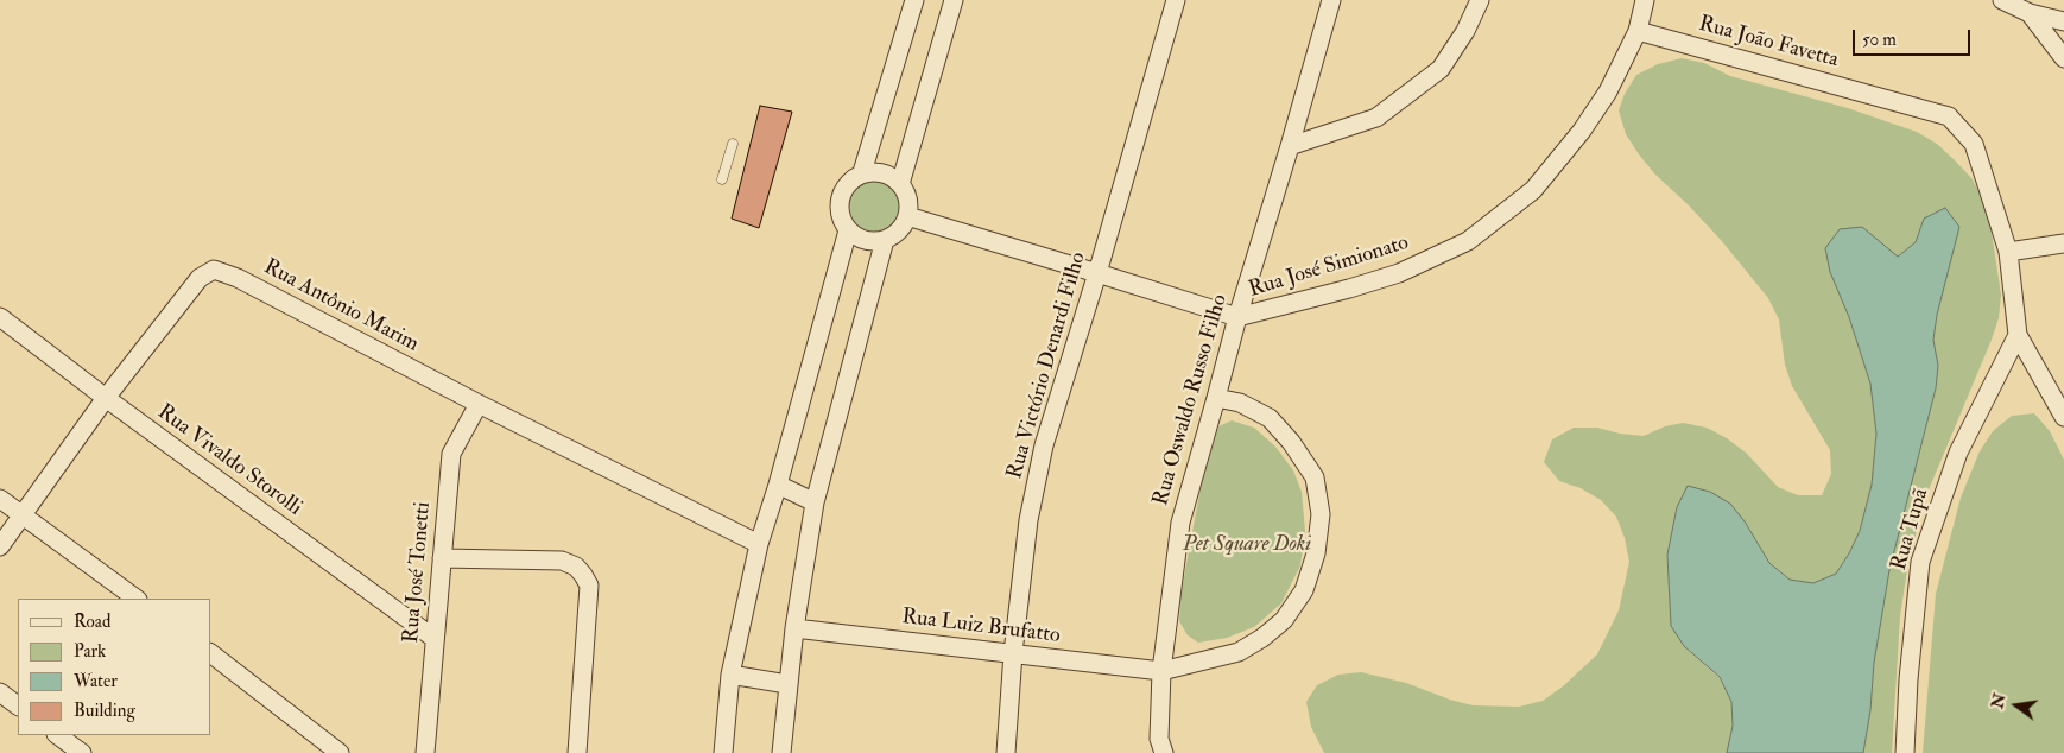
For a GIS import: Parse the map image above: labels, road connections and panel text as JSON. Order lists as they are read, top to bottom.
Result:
{
  "streets": {
    "street": [
      "Rua João Favetta",
      "Rua José Simionato",
      "Rua Antônio Marim",
      "Rua Victório Denardi Filho",
      "Rua Oswaldo Russo Filho",
      "Rua Vivaldo Storolli",
      "Rua Tupã",
      "Rua José Tonetti",
      "Rua Luiz Brufatto"
    ]
  },
  "crossings": [
    ["Rua João Favetta", "Rua José Simionato"],
    ["Rua João Favetta", "Rua Tupã"],
    ["Rua José Simionato", "Rua Victório Denardi Filho"],
    ["Rua José Simionato", "Rua Oswaldo Russo Filho"],
    ["Rua Antônio Marim", "Rua Vivaldo Storolli"],
    ["Rua Antônio Marim", "Rua José Tonetti"],
    ["Rua Victório Denardi Filho", "Rua Luiz Brufatto"],
    ["Rua Oswaldo Russo Filho", "Rua Luiz Brufatto"],
    ["Rua Vivaldo Storolli", "Rua José Tonetti"]
  ],
  "parks": ["Pet Square Doki"],
  "legend": [
    "Road",
    "Park",
    "Water",
    "Building"
  ],
  "scale_bar": "50 m",
  "north": "left"
}
